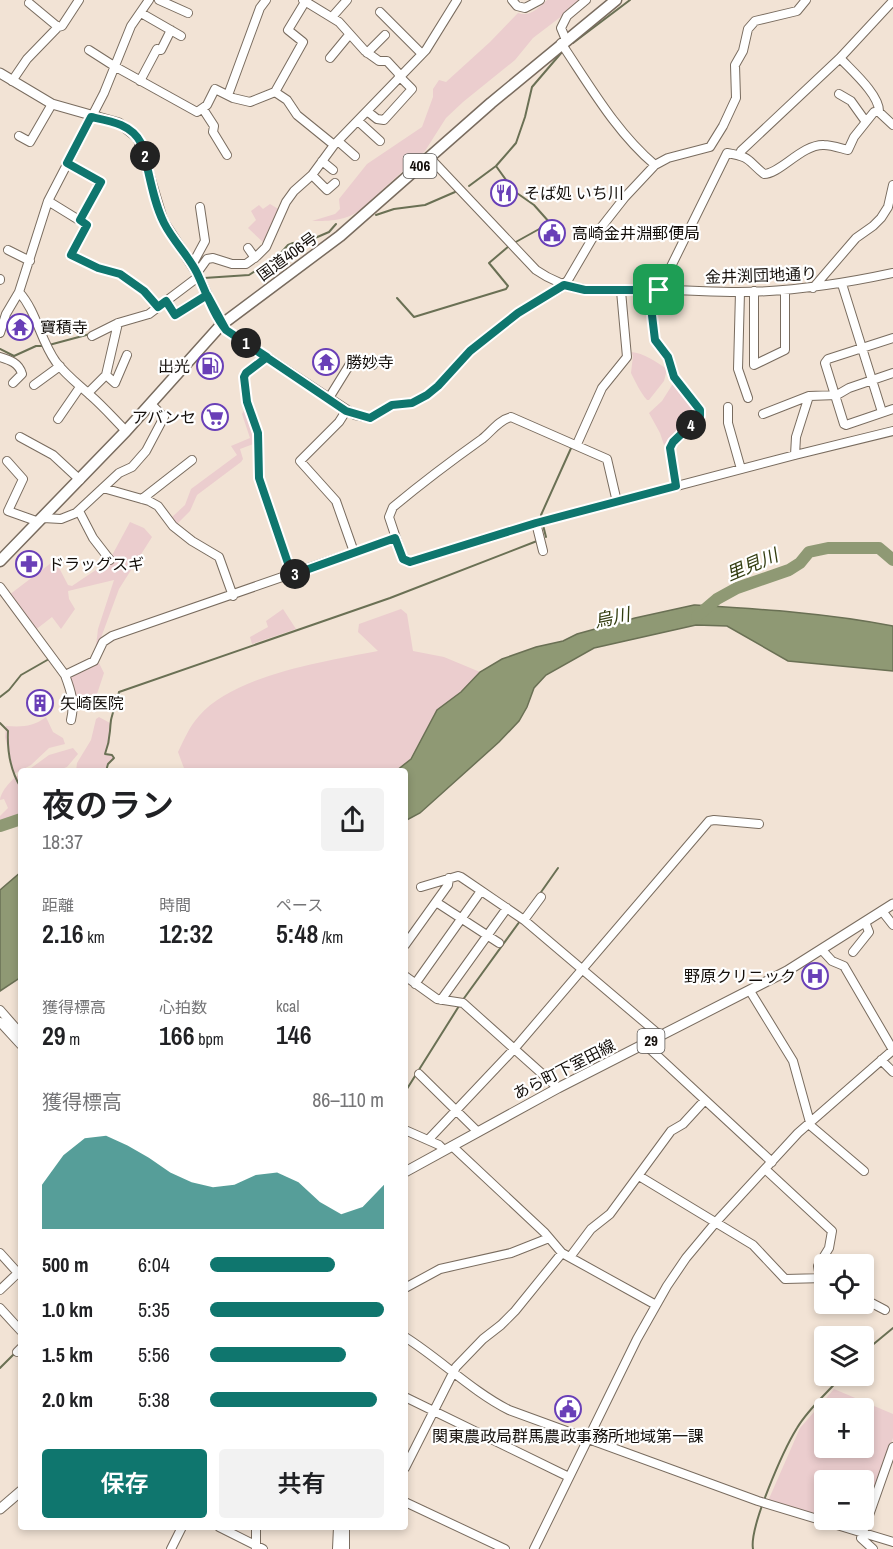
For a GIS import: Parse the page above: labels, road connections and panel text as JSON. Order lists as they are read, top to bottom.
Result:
{
  "streets": {
    "highway": ["406", "国道406号"],
    "main road": ["29", "あら町下室田線"],
    "street": ["金井渕団地通り"]
  },
  "crossings": [
    ["国道406号", "金井渕団地通り"]
  ],
  "water": ["里見川", "烏川"],
  "places": {
    "restaurant": ["そば処 いち川"],
    "public building": ["高崎金井淵郵便局", "関東農政局群馬農政事務所地域第一課"],
    "temple": ["寶積寺", "勝妙寺"],
    "fuel station": ["出光"],
    "supermarket": ["アバンセ"],
    "pharmacy": ["ドラッグスギ"],
    "building": ["矢崎医院"],
    "hospital": ["野原クリニック"]
  },
  "page": {
    "pins": [
      "2",
      "1",
      "4",
      "3"
    ],
    "heading": ["夜のラン", "18:37"],
    "stats": [
      ["距離", "2.16 km"],
      ["時間", "12:32"],
      ["ペース", "5:48 /km"],
      ["獲得標高", "29 m"],
      ["心拍数", "166 bpm"],
      ["kcal", "146"]
    ],
    "chart": ["獲得標高", "86–110 m"],
    "list": [
      {
        "name": "500 m",
        "note": "6:04"
      },
      {
        "name": "1.0 km",
        "note": "5:35"
      },
      {
        "name": "1.5 km",
        "note": "5:56"
      },
      {
        "name": "2.0 km",
        "note": "5:38"
      }
    ],
    "map_buttons": ["+", "−"],
    "buttons": ["保存", "共有"]
  }
}
